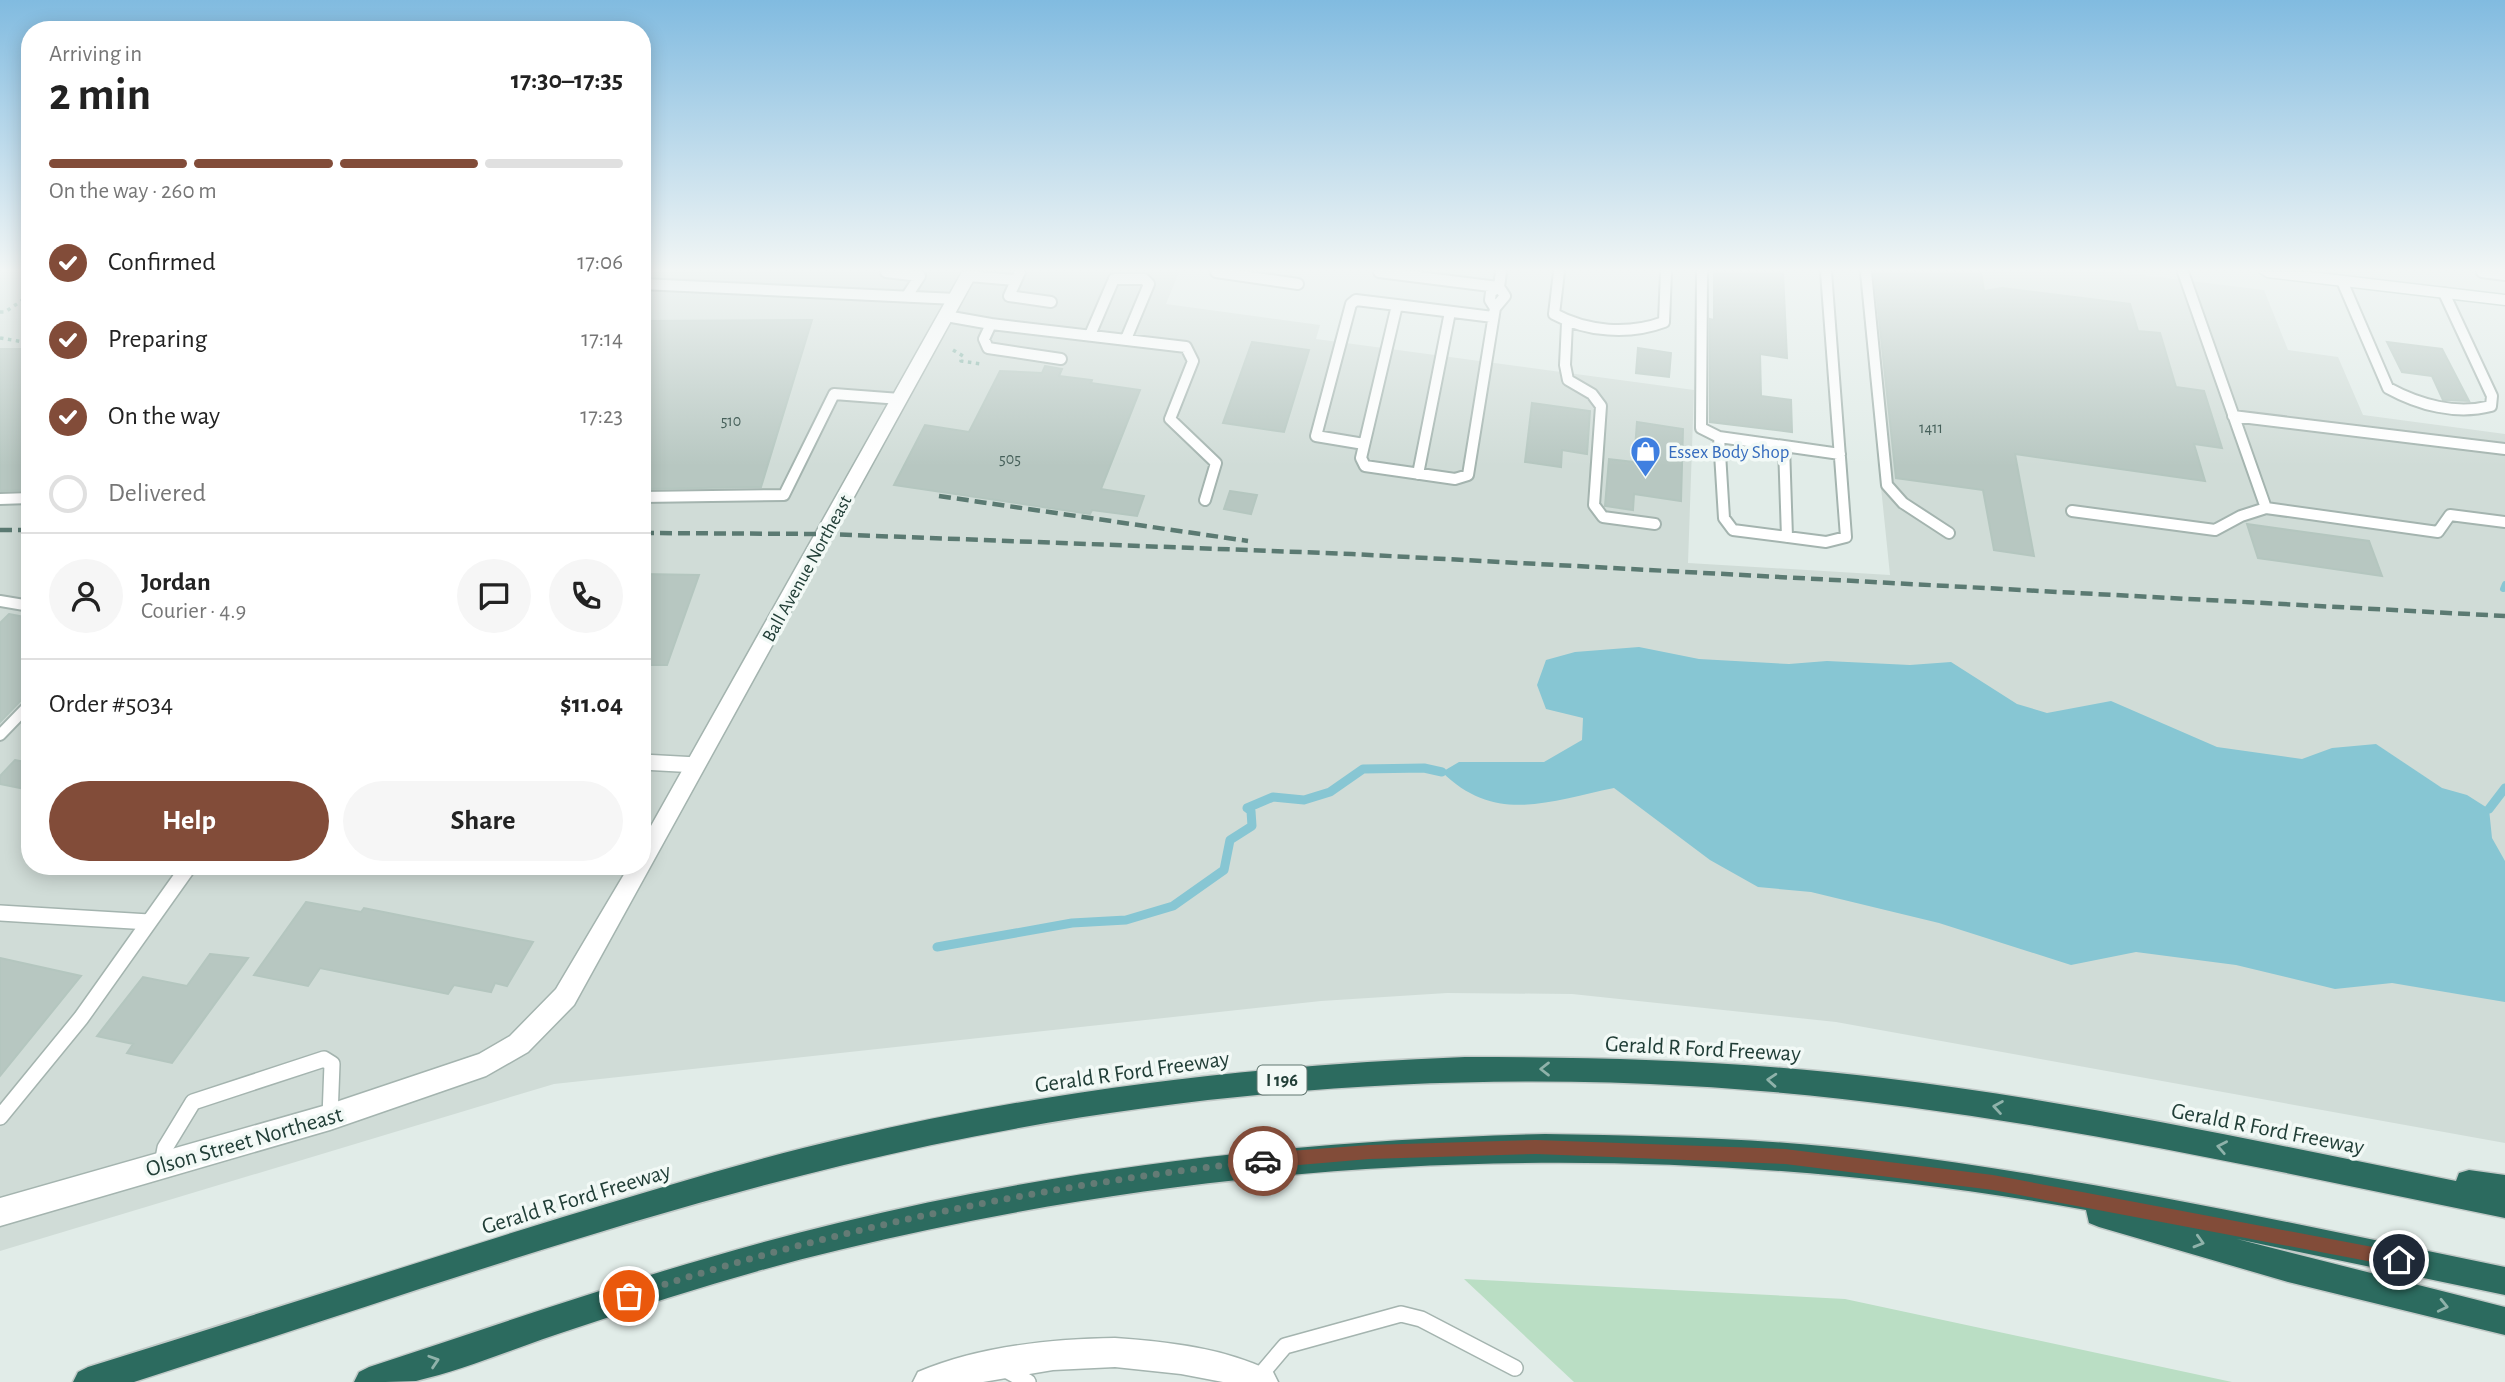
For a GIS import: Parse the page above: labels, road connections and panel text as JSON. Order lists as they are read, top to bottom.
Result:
{
  "streets": {
    "highway": ["Gerald R Ford Freeway", "I 196"],
    "street": ["Ball Avenue Northeast", "Olson Street Northeast"]
  },
  "crossings": [
    ["Ball Avenue Northeast", "Olson Street Northeast"]
  ],
  "places": {
    "shop": ["Essex Body Shop"]
  },
  "house_numbers": ["510", "1411", "505"],
  "page": {
    "heading": ["2 min", "Arriving in", "17:30–17:35"],
    "panel": [
      "Jordan",
      "Courier · 4.9",
      "Order #5034",
      "$11.04"
    ],
    "bar": "On the way · 260 m",
    "list": [
      ["Confirmed", "17:06"],
      ["Preparing", "17:14"],
      ["On the way", "17:23"],
      "Delivered"
    ],
    "buttons": ["Help", "Share"]
  }
}
